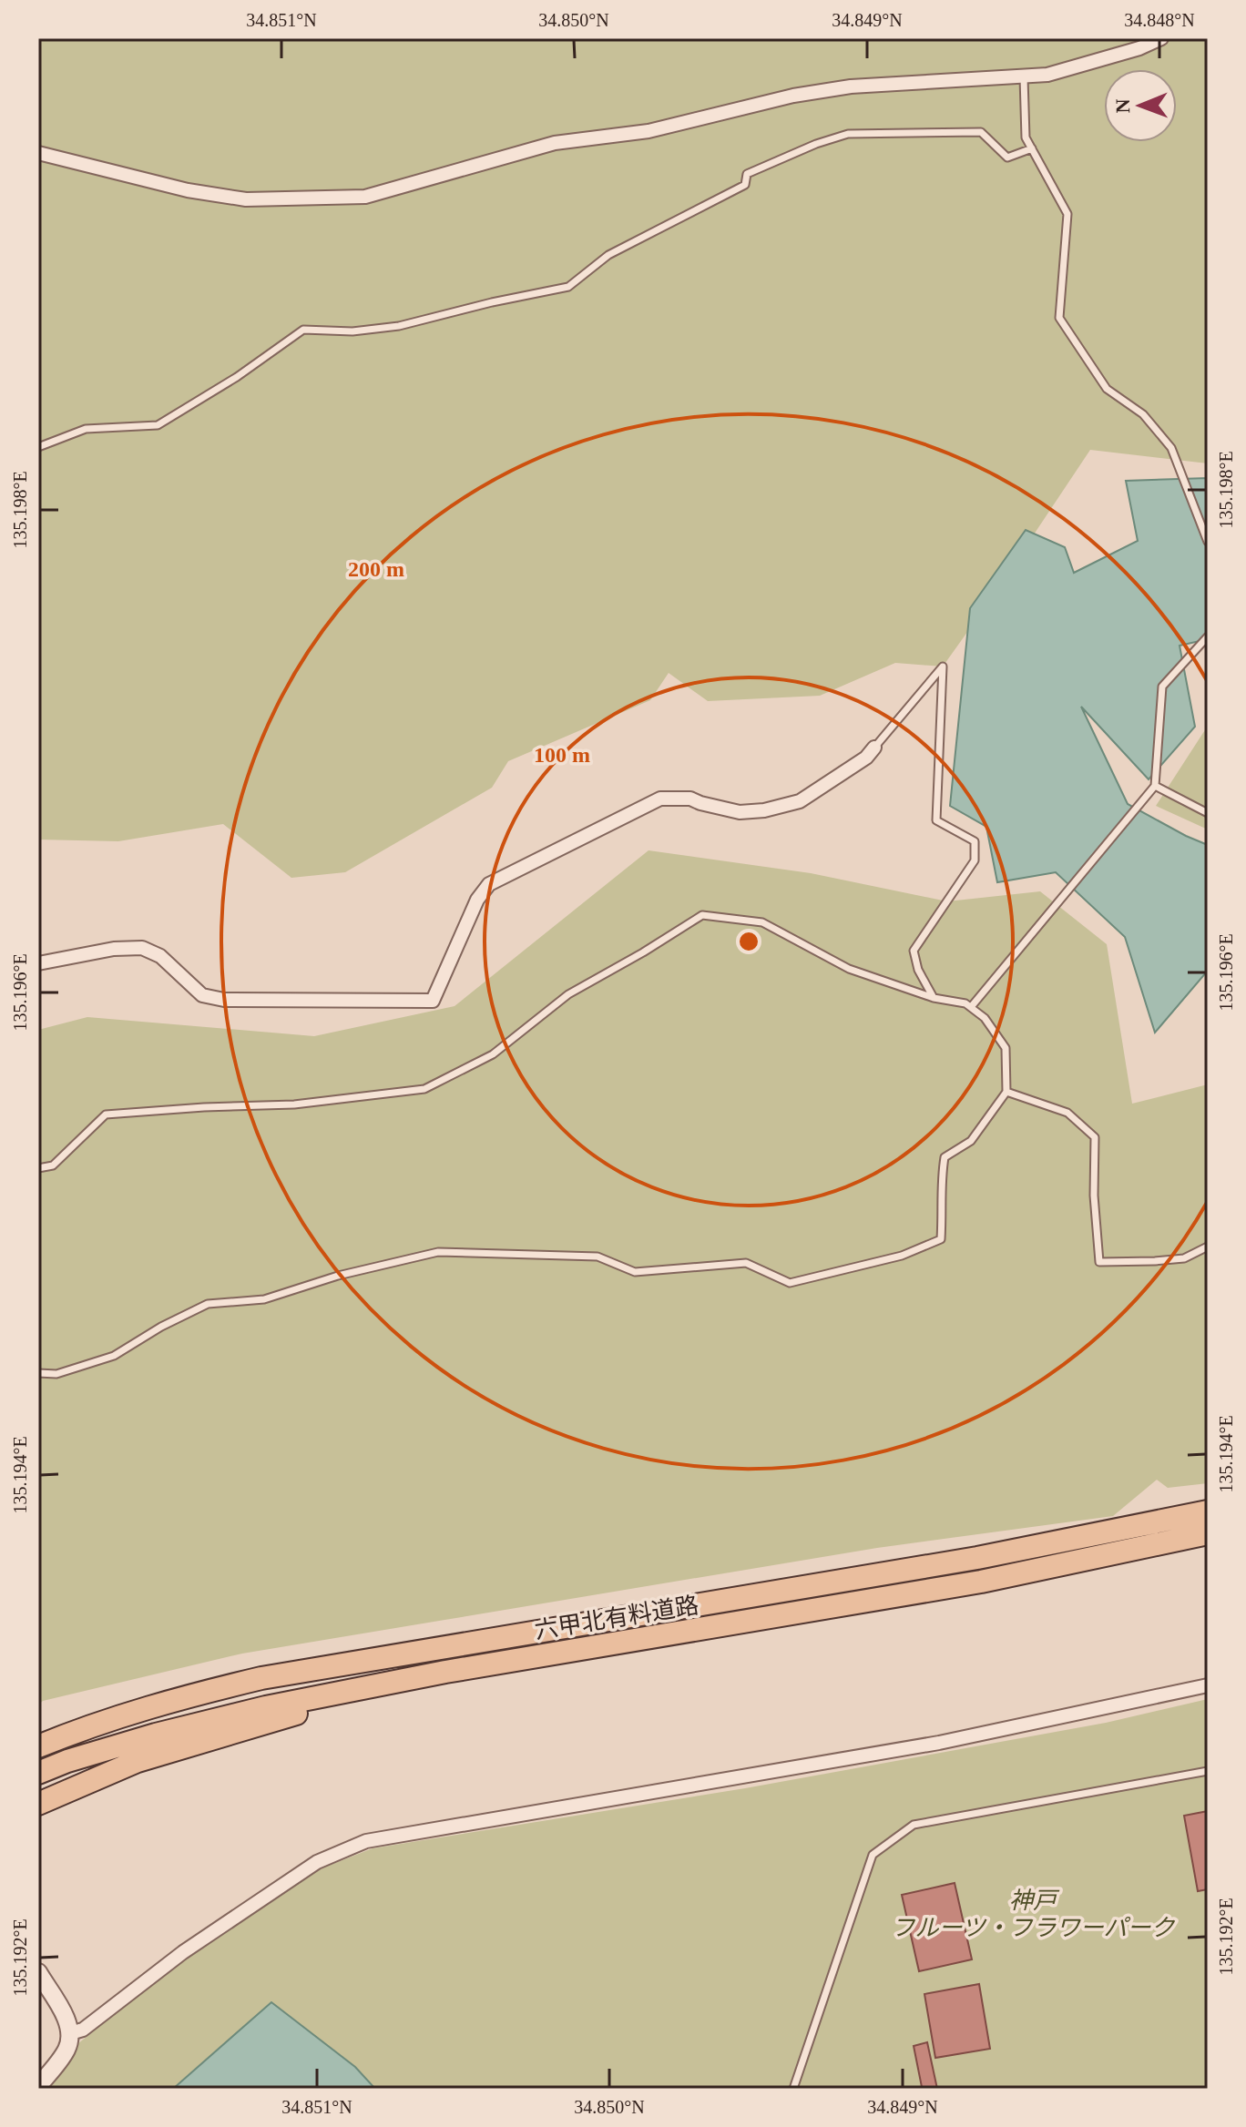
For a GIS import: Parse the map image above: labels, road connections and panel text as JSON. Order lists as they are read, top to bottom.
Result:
{
  "streets": {
    "main road": ["六甲北有料道路"]
  },
  "parks": ["神戸 フルーツ・フラワーパーク"],
  "north": "left",
  "coordinates": [
    "34.851°N",
    "34.850°N",
    "34.849°N",
    "34.848°N",
    "135.198°E",
    "135.196°E",
    "135.194°E",
    "135.192°E"
  ],
  "rings": ["200 m", "100 m"]
}
